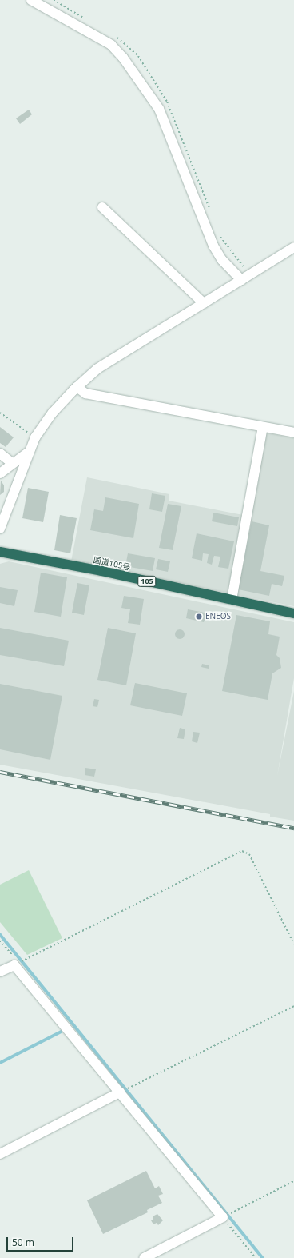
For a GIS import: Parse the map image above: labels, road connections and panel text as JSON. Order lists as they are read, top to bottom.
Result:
{
  "streets": {
    "highway": ["国道105号", "105"]
  },
  "places": ["ENEOS"],
  "scale_bar": "50 m"
}
